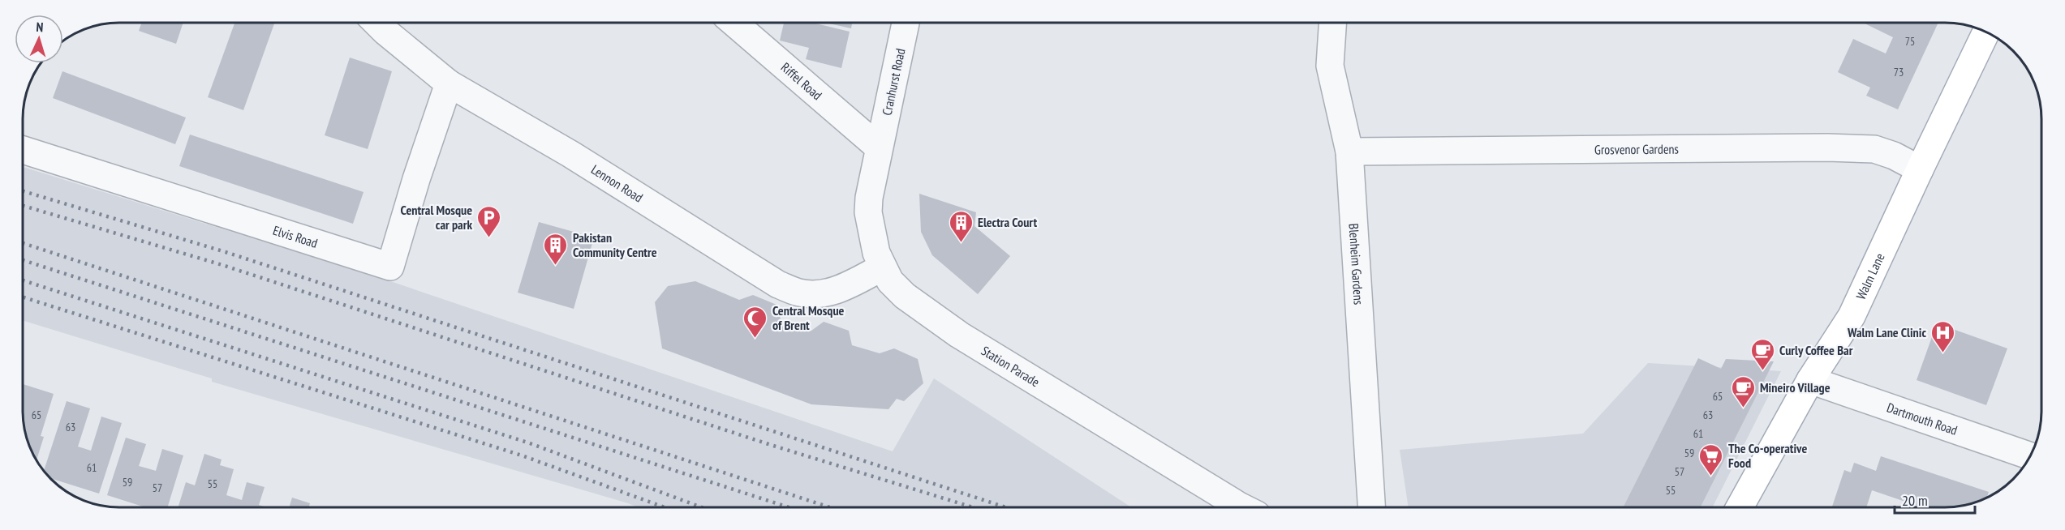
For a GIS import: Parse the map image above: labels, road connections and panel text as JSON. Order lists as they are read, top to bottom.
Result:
{
  "streets": {
    "main road": ["Walm Lane"],
    "street": [
      "Riffel Road",
      "Cranhurst Road",
      "Grosvenor Gardens",
      "Lennon Road",
      "Elvis Road",
      "Blenheim Gardens",
      "Station Parade",
      "Dartmouth Road"
    ]
  },
  "crossings": [
    ["Riffel Road", "Cranhurst Road"],
    ["Riffel Road", "Station Parade"],
    ["Cranhurst Road", "Station Parade"],
    ["Grosvenor Gardens", "Blenheim Gardens"],
    ["Grosvenor Gardens", "Walm Lane"],
    ["Lennon Road", "Elvis Road"],
    ["Lennon Road", "Station Parade"],
    ["Walm Lane", "Dartmouth Road"]
  ],
  "places": {
    "parking": ["Central Mosque car park"],
    "building": ["Electra Court", "Pakistan Community Centre"],
    "mosque": ["Central Mosque of Brent"],
    "hospital": ["Walm Lane Clinic"],
    "cafe": ["Curly Coffee Bar", "Mineiro Village"],
    "supermarket": ["The Co-operative Food"]
  },
  "house_numbers": [
    "75",
    "73",
    "65",
    "65",
    "63",
    "63",
    "61",
    "59",
    "61",
    "57",
    "59",
    "55",
    "57",
    "55"
  ],
  "scale_bar": "20 m",
  "north": "top"
}
